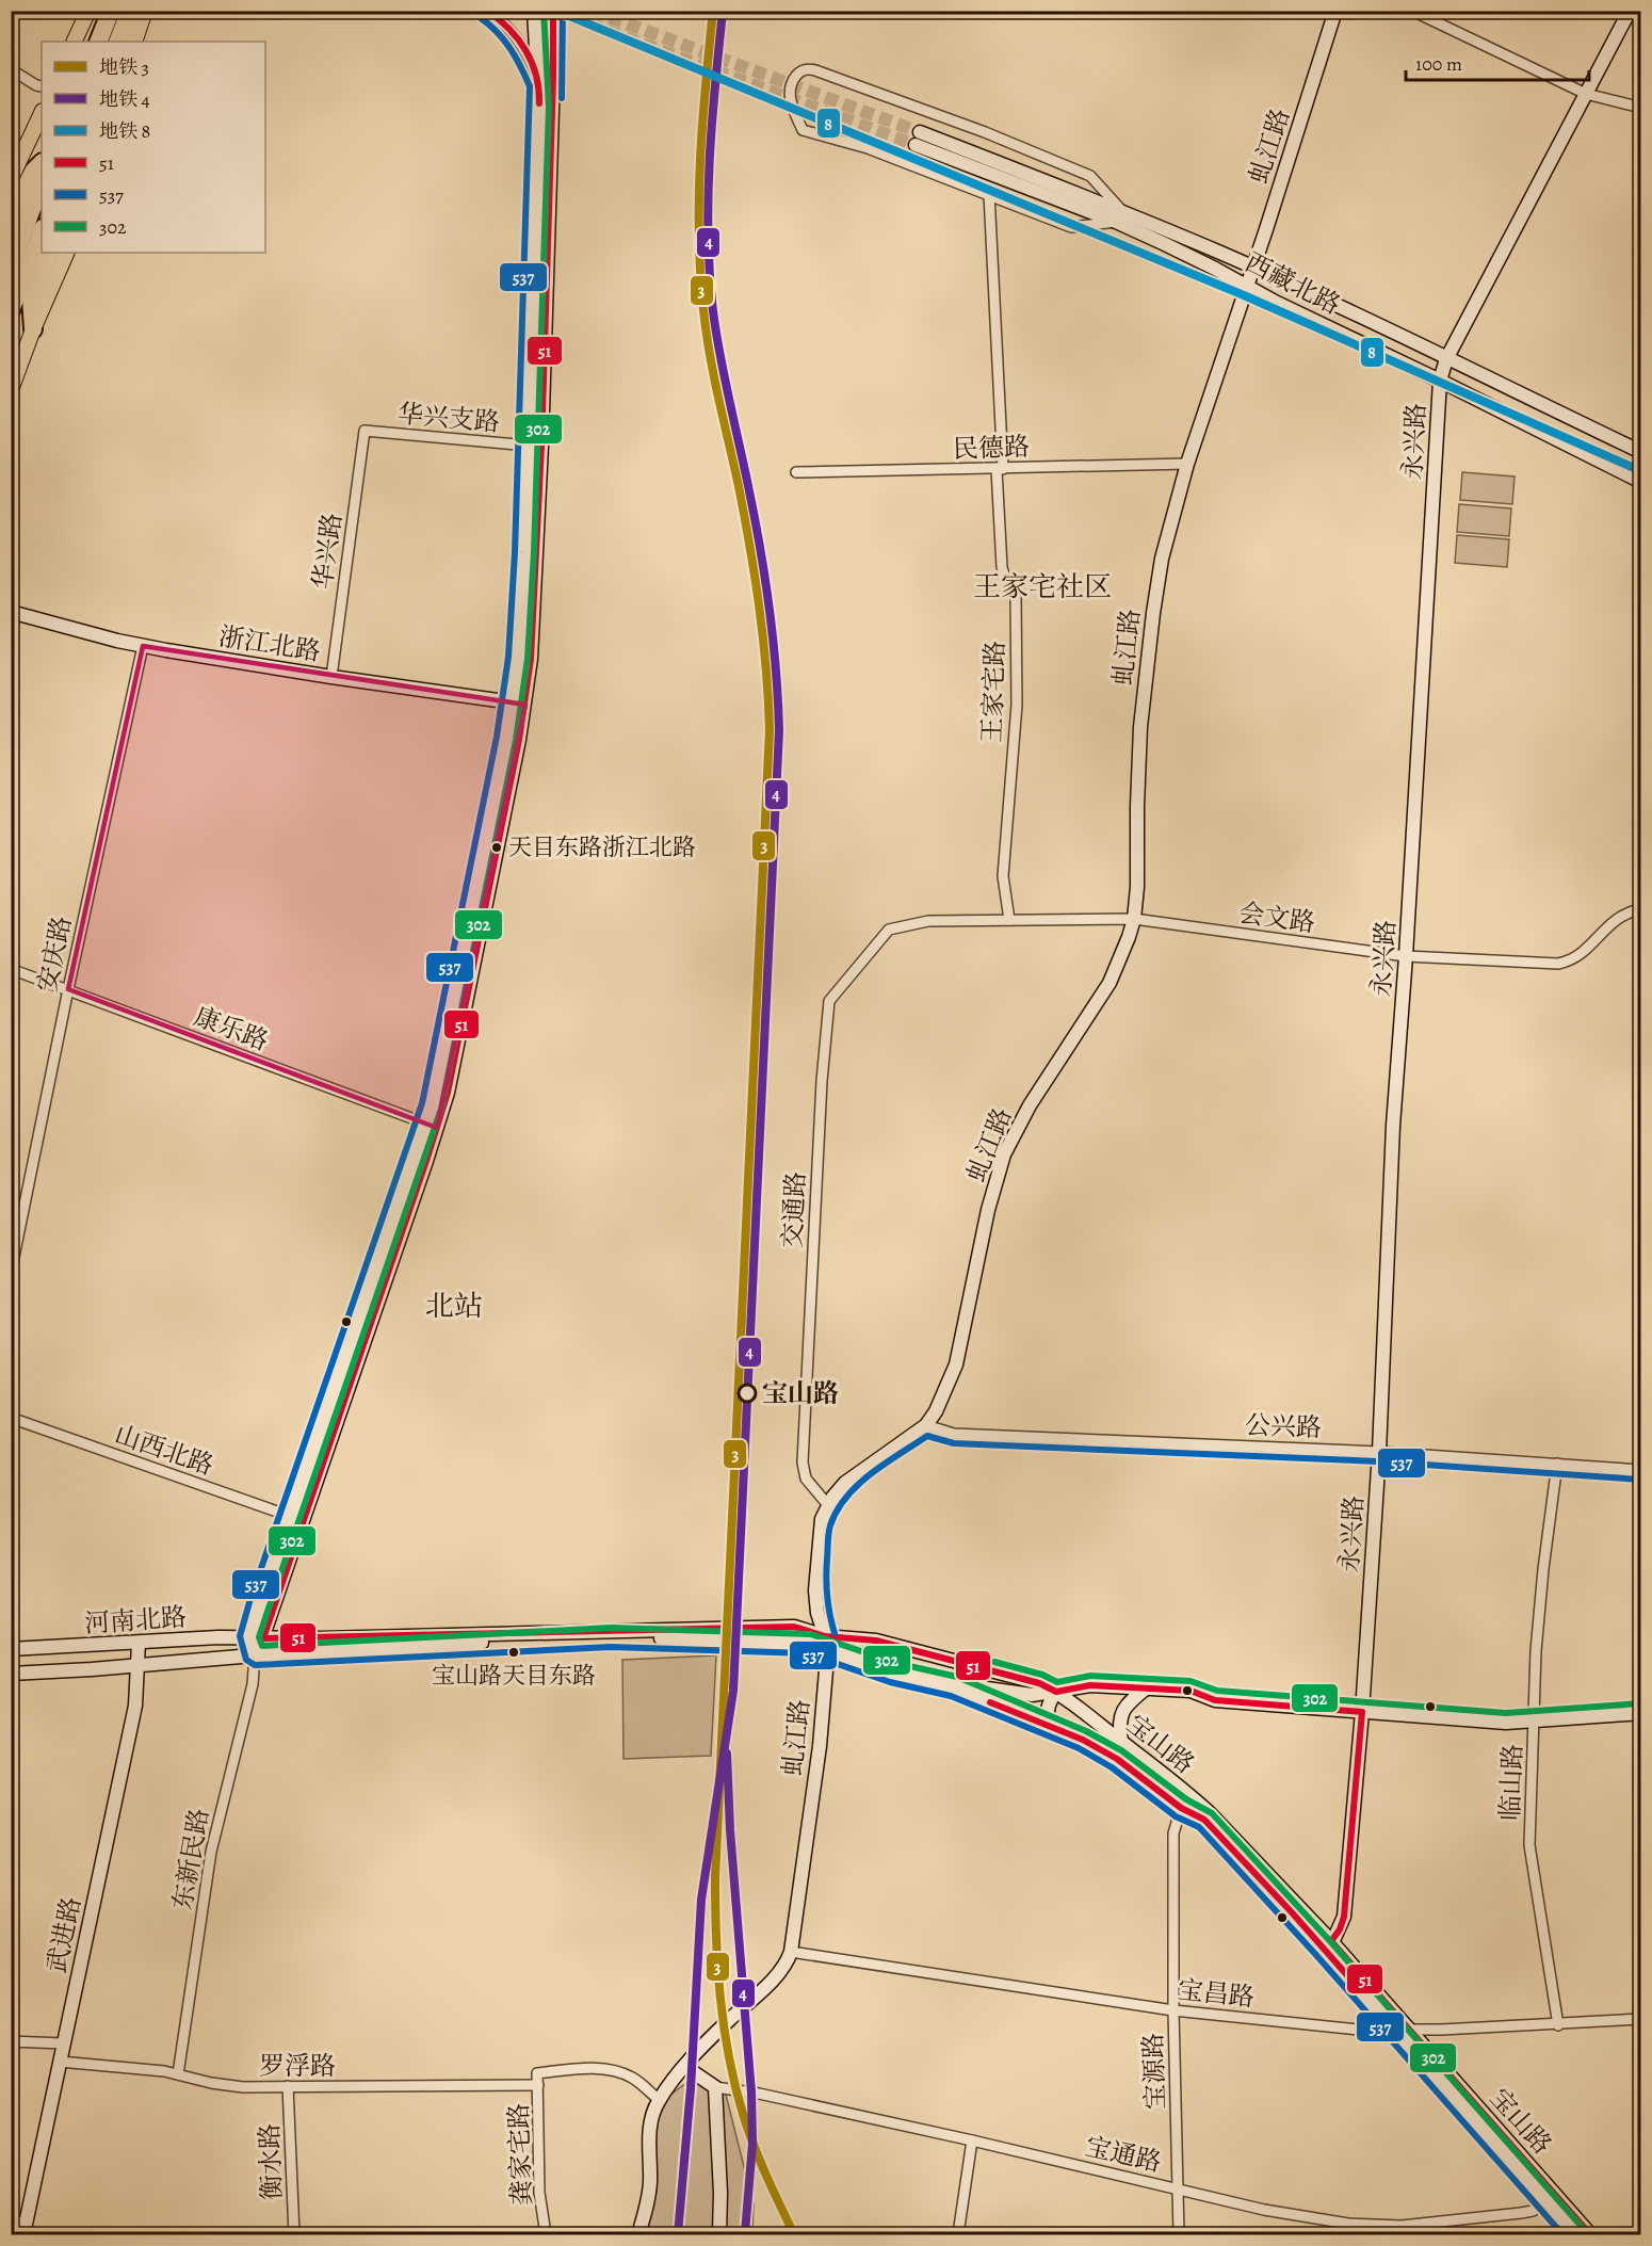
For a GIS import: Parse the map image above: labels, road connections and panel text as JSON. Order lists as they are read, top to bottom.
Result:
{
  "streets": {
    "main road": [
      "虬江路",
      "西藏北路",
      "永兴路",
      "浙江北路",
      "河南北路",
      "宝山路",
      "武进路",
      "宝通路"
    ],
    "street": [
      "华兴支路",
      "民德路",
      "华兴路",
      "王家宅路",
      "会文路",
      "安庆路",
      "康乐路",
      "交通路",
      "公兴路",
      "山西北路",
      "临山路",
      "东新民路",
      "宝昌路",
      "罗浮路",
      "宝源路",
      "龚家宅路",
      "衡水路"
    ]
  },
  "crossings": [
    ["虬江路", "西藏北路"],
    ["虬江路", "民德路"],
    ["虬江路", "会文路"],
    ["虬江路", "交通路"],
    ["虬江路", "公兴路"],
    ["虬江路", "宝山路"],
    ["虬江路", "宝昌路"],
    ["虬江路", "龚家宅路"],
    ["虬江路", "宝通路"],
    ["西藏北路", "永兴路"],
    ["华兴支路", "华兴路"],
    ["永兴路", "会文路"],
    ["永兴路", "公兴路"],
    ["永兴路", "宝山路"],
    ["民德路", "王家宅路"],
    ["华兴路", "浙江北路"],
    ["浙江北路", "安庆路"],
    ["王家宅路", "会文路"],
    ["会文路", "交通路"],
    ["安庆路", "康乐路"],
    ["公兴路", "临山路"],
    ["河南北路", "宝山路"],
    ["河南北路", "东新民路"],
    ["河南北路", "武进路"],
    ["宝山路", "东新民路"],
    ["宝山路", "宝昌路"],
    ["宝山路", "宝源路"],
    ["宝山路", "宝通路"],
    ["临山路", "宝昌路"],
    ["东新民路", "罗浮路"],
    ["武进路", "罗浮路"],
    ["宝昌路", "宝源路"],
    ["罗浮路", "龚家宅路"],
    ["罗浮路", "衡水路"],
    ["宝源路", "宝通路"]
  ],
  "districts": ["王家宅社区", "北站"],
  "places": ["天目东路浙江北路", "宝山路", "宝山路天目东路"],
  "lines": [
    "metro line 3",
    "metro line 8",
    "transit line 51",
    "transit line 537",
    "transit line 302",
    "metro line 4"
  ],
  "legend": [
    "地铁 3",
    "地铁 4",
    "地铁 8",
    "51",
    "537",
    "302"
  ],
  "scale_bar": "100 m"
}
